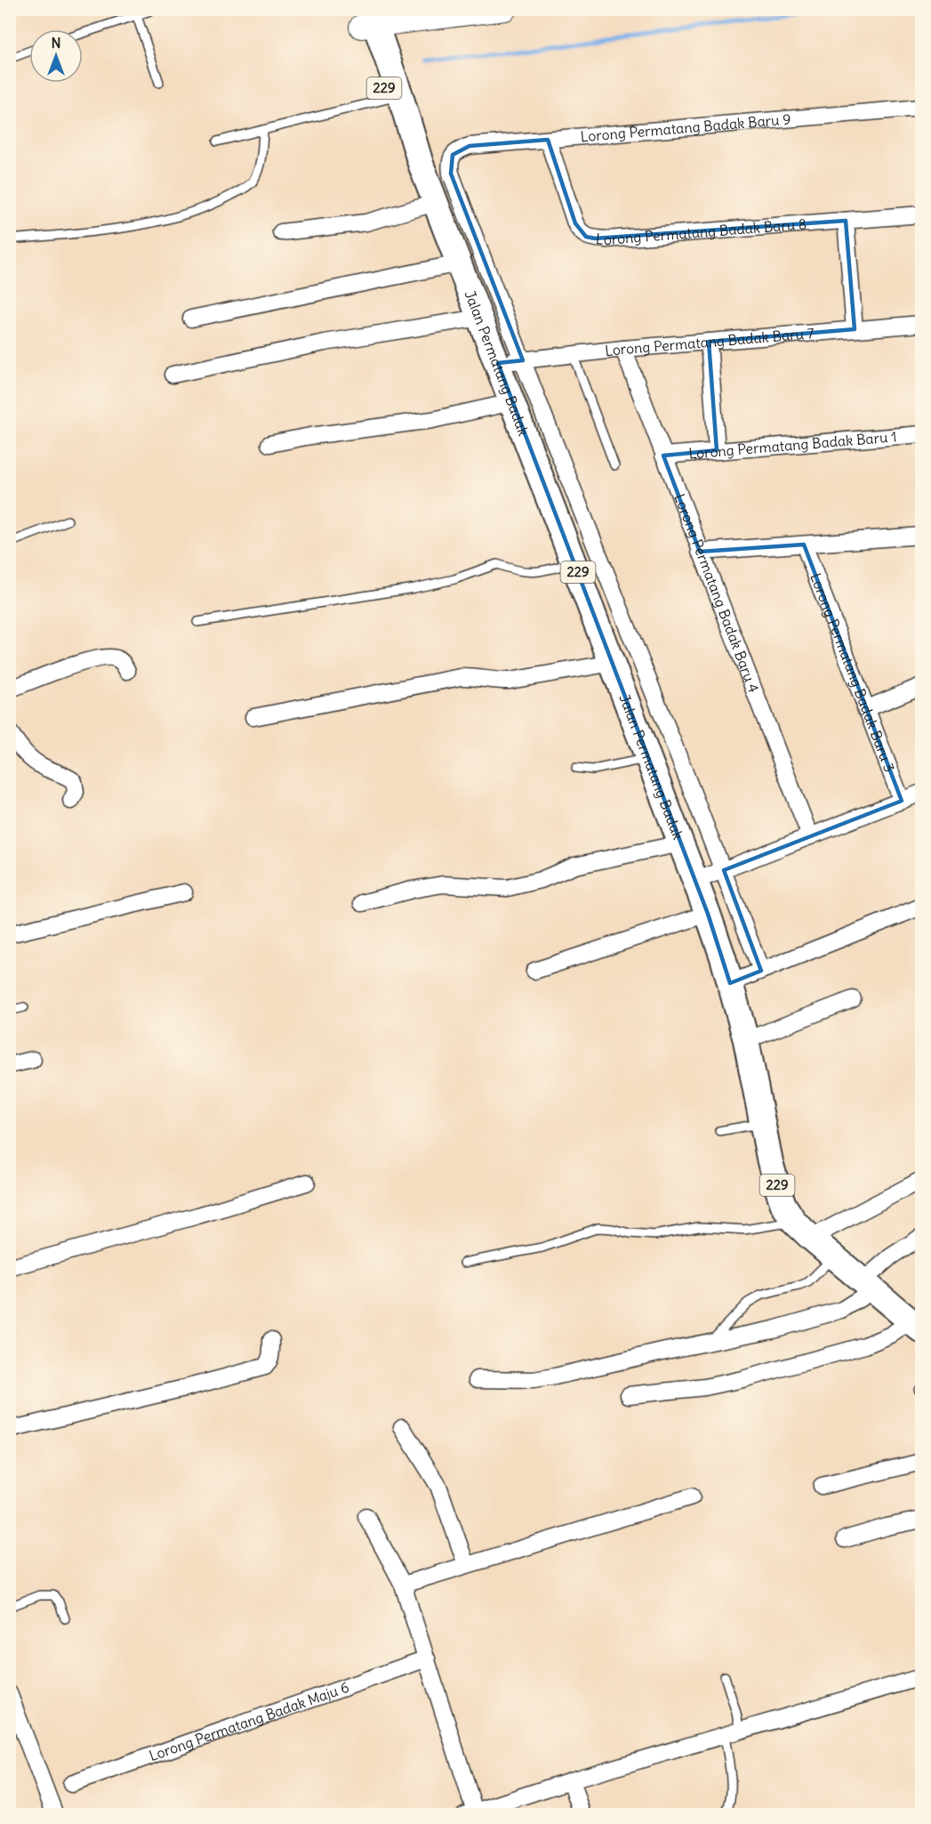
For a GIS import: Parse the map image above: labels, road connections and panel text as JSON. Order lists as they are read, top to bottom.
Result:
{
  "streets": {
    "main road": ["229", "Jalan Permatang Badak"],
    "street": [
      "Lorong Permatang Badak Baru 9",
      "Lorong Permatang Badak Baru 8",
      "Lorong Permatang Badak Baru 7",
      "Lorong Permatang Badak Baru 1",
      "Lorong Permatang Badak Baru 4",
      "Lorong Permatang Badak Baru 3",
      "Lorong Permatang Badak Maju 6"
    ]
  },
  "crossings": [
    ["Lorong Permatang Badak Baru 9", "Lorong Permatang Badak Baru 8"],
    ["Lorong Permatang Badak Baru 9", "Lorong Permatang Badak Baru 7"],
    ["Lorong Permatang Badak Baru 9", "Jalan Permatang Badak"],
    ["Lorong Permatang Badak Baru 7", "Jalan Permatang Badak"],
    ["Lorong Permatang Badak Baru 7", "Lorong Permatang Badak Baru 4"],
    ["Lorong Permatang Badak Baru 1", "Lorong Permatang Badak Baru 4"]
  ],
  "north": "top"
}
